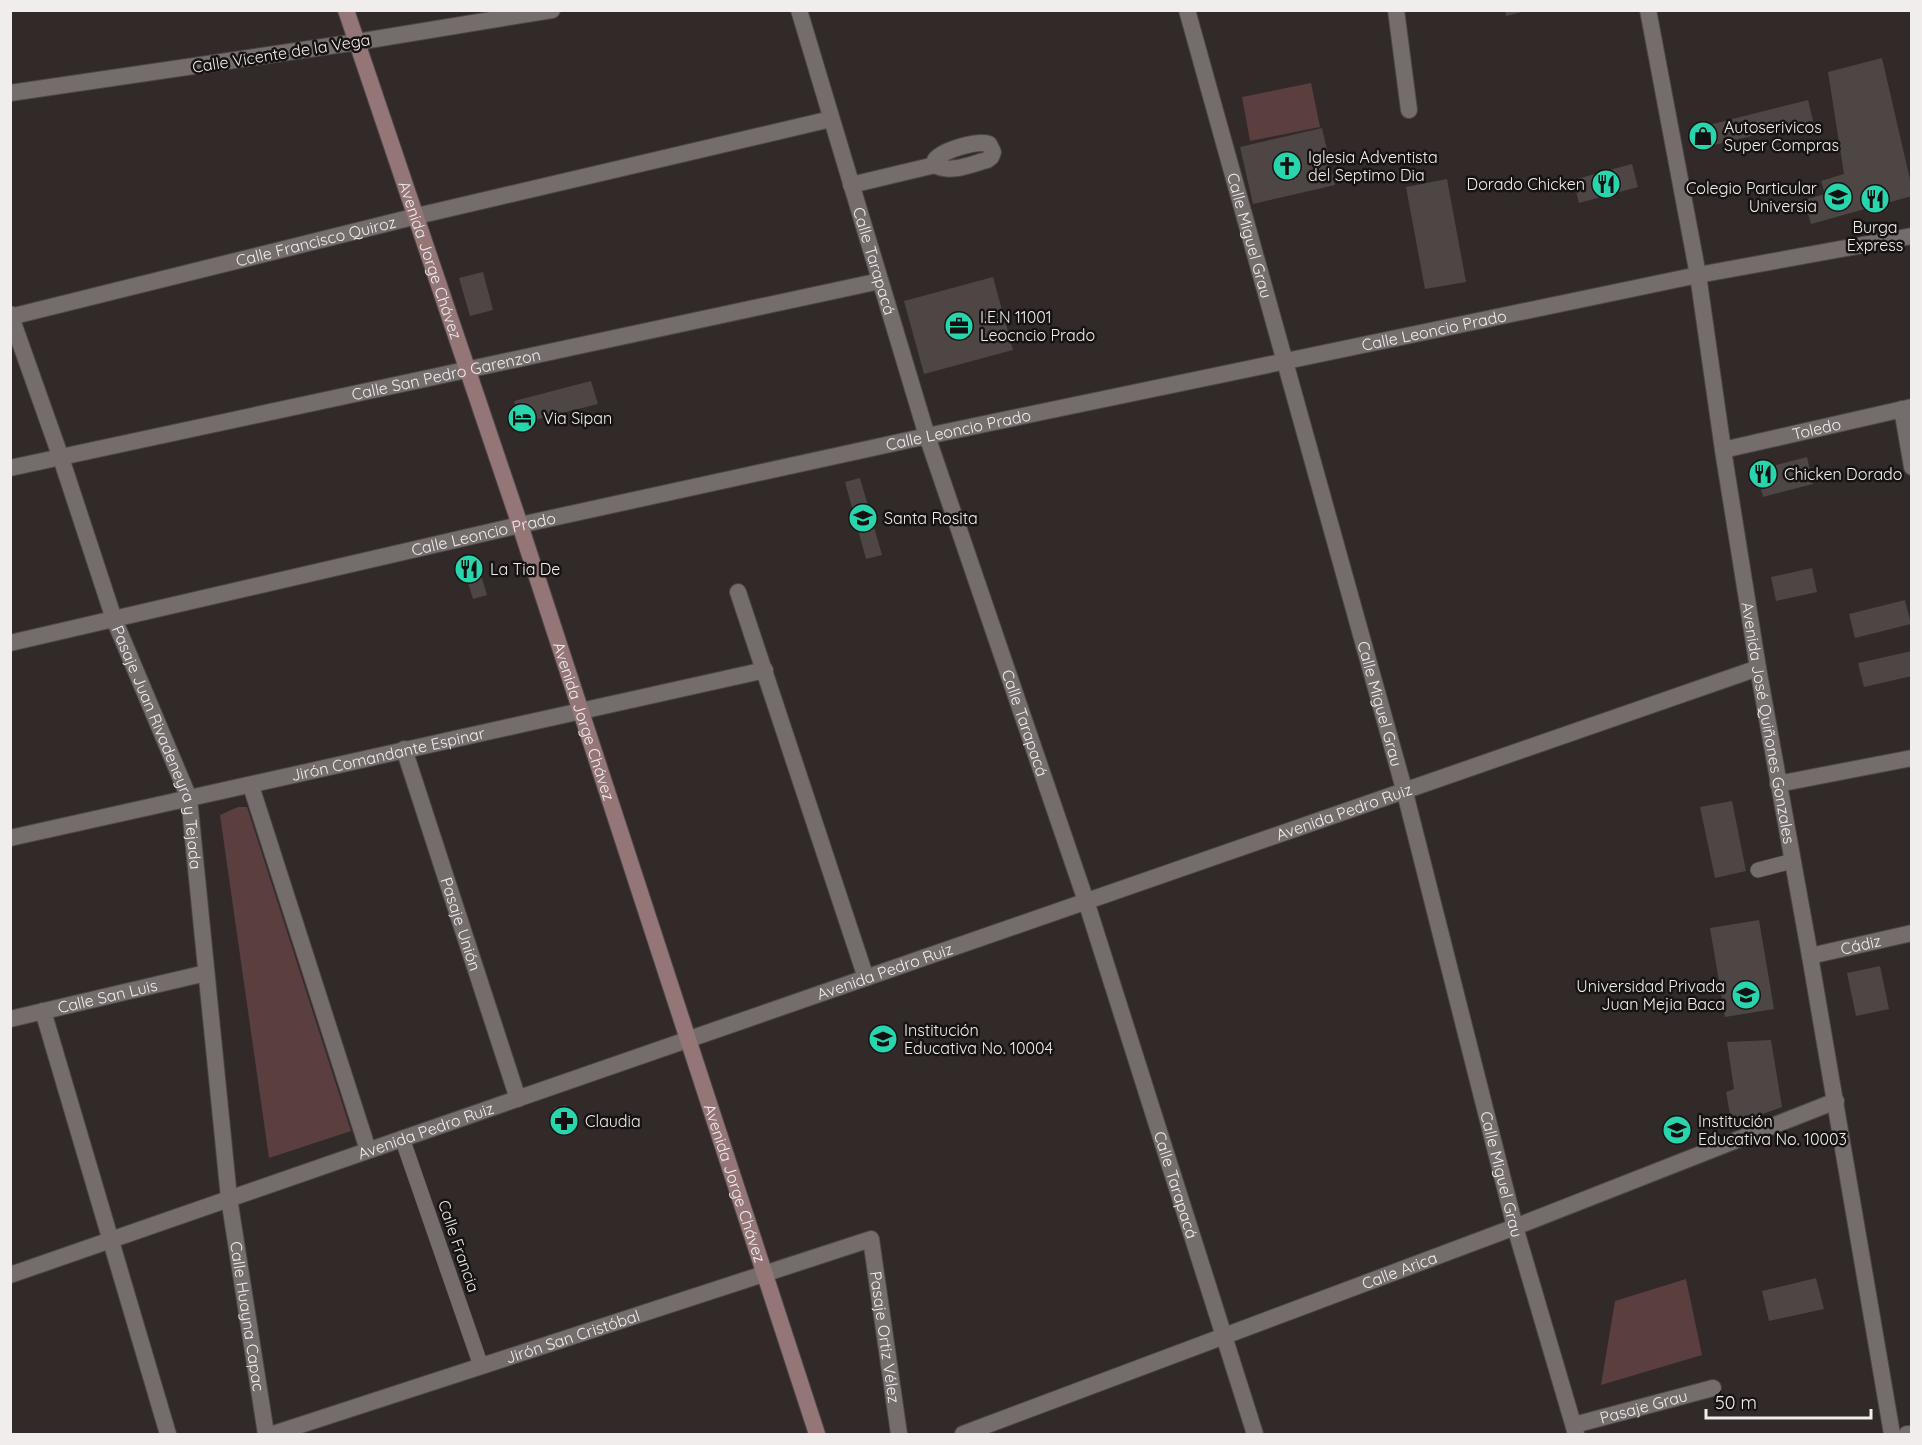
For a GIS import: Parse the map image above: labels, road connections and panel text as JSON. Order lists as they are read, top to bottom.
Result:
{
  "streets": {
    "main road": ["Avenida Jorge Chávez"],
    "street": [
      "Calle Vicente de la Vega",
      "Calle Miguel Grau",
      "Calle Francisco Quiroz",
      "Calle Tarapacá",
      "Calle Leoncio Prado",
      "Calle San Pedro Garenzon",
      "Toledo",
      "Avenida José Quiñones Gonzales",
      "Pasaje Juan Rivadeneyra y Tejada",
      "Jirón Comandante Espinar",
      "Avenida Pedro Ruiz",
      "Pasaje Unión",
      "Cádiz",
      "Calle San Luis",
      "Calle Francia",
      "Calle Arica",
      "Calle Huayna Capac",
      "Jirón San Cristóbal",
      "Pasaje Ortiz Vélez",
      "Pasaje Grau"
    ]
  },
  "crossings": [
    ["Calle Vicente de la Vega", "Avenida Jorge Chávez"],
    ["Calle Miguel Grau", "Calle Leoncio Prado"],
    ["Calle Miguel Grau", "Avenida Pedro Ruiz"],
    ["Calle Miguel Grau", "Calle Arica"],
    ["Calle Miguel Grau", "Pasaje Grau"],
    ["Calle Francisco Quiroz", "Avenida Jorge Chávez"],
    ["Calle Francisco Quiroz", "Calle Tarapacá"],
    ["Calle Francisco Quiroz", "Pasaje Juan Rivadeneyra y Tejada"],
    ["Avenida Jorge Chávez", "Calle Leoncio Prado"],
    ["Avenida Jorge Chávez", "Calle San Pedro Garenzon"],
    ["Avenida Jorge Chávez", "Jirón Comandante Espinar"],
    ["Avenida Jorge Chávez", "Avenida Pedro Ruiz"],
    ["Avenida Jorge Chávez", "Jirón San Cristóbal"],
    ["Calle Tarapacá", "Calle Leoncio Prado"],
    ["Calle Tarapacá", "Calle San Pedro Garenzon"],
    ["Calle Tarapacá", "Avenida Pedro Ruiz"],
    ["Calle Tarapacá", "Calle Arica"],
    ["Calle Leoncio Prado", "Avenida José Quiñones Gonzales"],
    ["Calle Leoncio Prado", "Pasaje Juan Rivadeneyra y Tejada"],
    ["Calle San Pedro Garenzon", "Pasaje Juan Rivadeneyra y Tejada"],
    ["Toledo", "Avenida José Quiñones Gonzales"],
    ["Avenida José Quiñones Gonzales", "Avenida Pedro Ruiz"],
    ["Avenida José Quiñones Gonzales", "Cádiz"],
    ["Avenida José Quiñones Gonzales", "Calle Arica"],
    ["Pasaje Juan Rivadeneyra y Tejada", "Jirón Comandante Espinar"],
    ["Pasaje Juan Rivadeneyra y Tejada", "Avenida Pedro Ruiz"],
    ["Pasaje Juan Rivadeneyra y Tejada", "Calle San Luis"],
    ["Pasaje Juan Rivadeneyra y Tejada", "Calle Huayna Capac"],
    ["Jirón Comandante Espinar", "Pasaje Unión"],
    ["Avenida Pedro Ruiz", "Pasaje Unión"],
    ["Avenida Pedro Ruiz", "Calle Francia"],
    ["Avenida Pedro Ruiz", "Calle Huayna Capac"],
    ["Calle Francia", "Jirón San Cristóbal"],
    ["Jirón San Cristóbal", "Pasaje Ortiz Vélez"]
  ],
  "places": {
    "shop": ["Autoserivicos Super Compras"],
    "church": ["Iglesia Adventista del Septimo Dia"],
    "restaurant": [
      "Dorado Chicken",
      "Burga Express",
      "Chicken Dorado",
      "La Tia De"
    ],
    "school or university": [
      "Colegio Particular Universia",
      "Santa Rosita",
      "Universidad Privada Juan Mejia Baca",
      "Institución Educativa No. 10004",
      "Institución Educativa No. 10003"
    ],
    "office": ["I.E.N 11001 Leocncio Prado"],
    "hotel": ["Via Sipan"],
    "pharmacy": ["Claudia"]
  },
  "scale_bar": "50 m"
}
